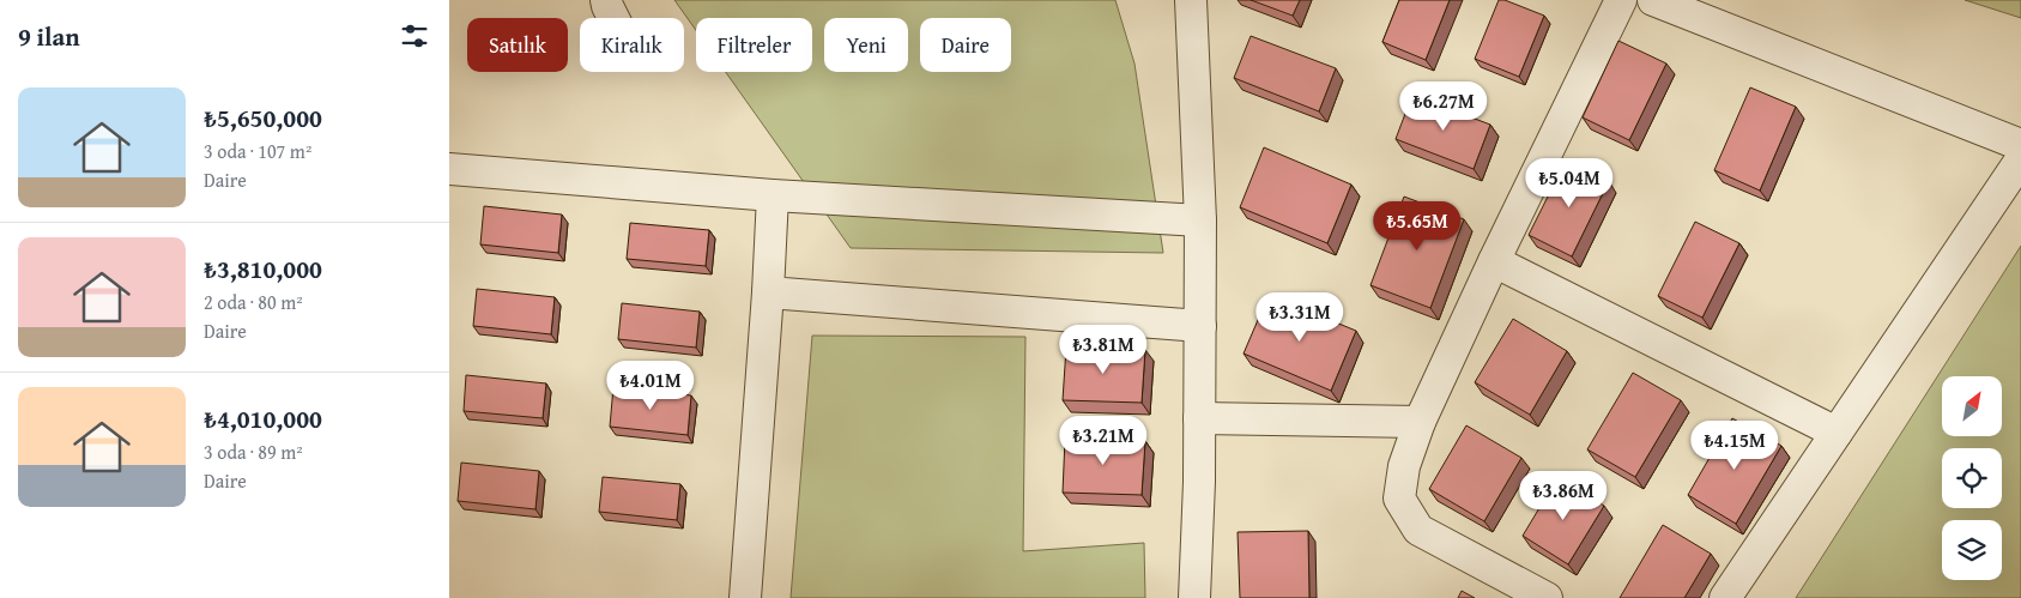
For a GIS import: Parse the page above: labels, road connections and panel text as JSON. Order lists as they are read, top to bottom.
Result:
{
  "north": "top right",
  "page": {
    "heading": "9 ilan",
    "chip": [
      "Satılık",
      "Kiralık",
      "Filtreler",
      "Yeni",
      "Daire"
    ],
    "list": [
      {
        "name": "₺5,650,000",
        "note": "3 oda · 107 m² · Daire"
      },
      {
        "name": "₺3,810,000",
        "note": "2 oda · 80 m² · Daire"
      },
      {
        "name": "₺4,010,000",
        "note": "3 oda · 89 m² · Daire"
      }
    ],
    "price": [
      "₺6.27M",
      "₺5.04M",
      "₺5.65M",
      "₺3.31M",
      "₺3.81M",
      "₺4.01M",
      "₺3.21M",
      "₺4.15M",
      "₺3.86M"
    ]
  }
}
